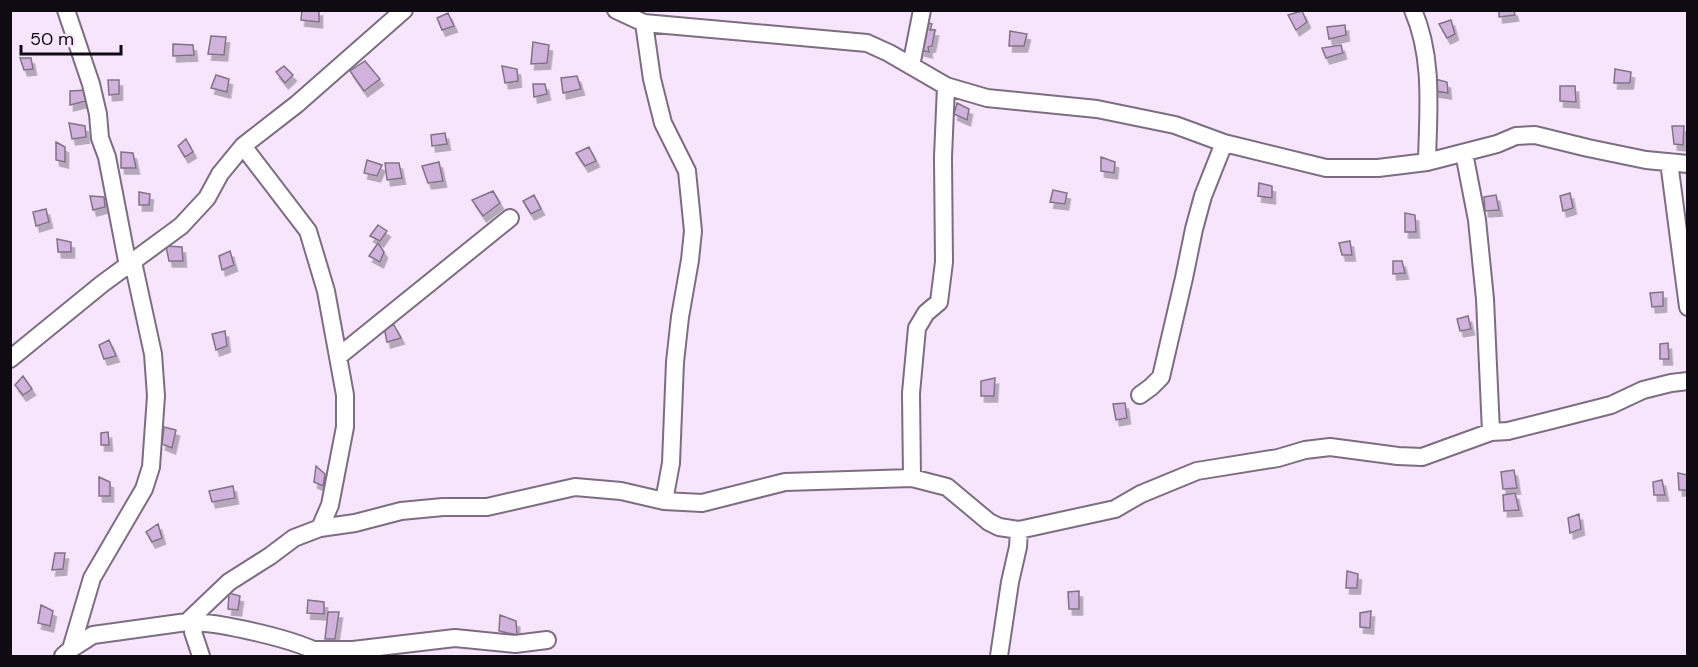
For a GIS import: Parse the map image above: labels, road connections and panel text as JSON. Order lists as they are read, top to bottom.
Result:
{
  "scale_bar": "50 m"
}
